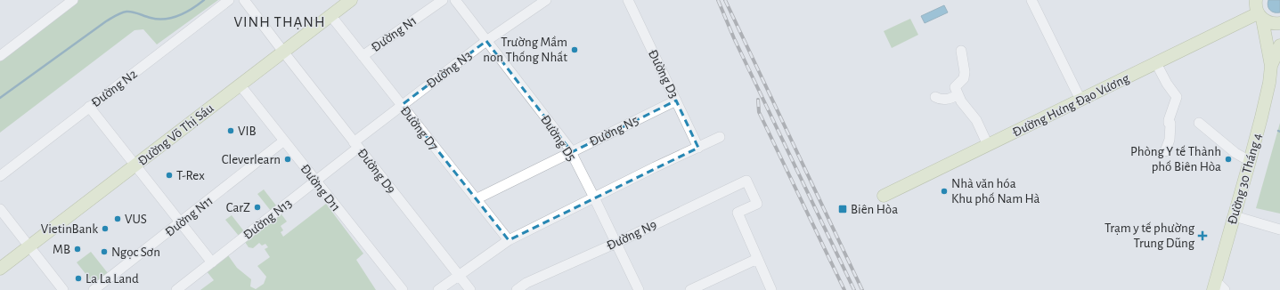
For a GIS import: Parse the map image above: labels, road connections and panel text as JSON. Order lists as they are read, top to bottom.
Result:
{
  "streets": {
    "main road": ["Đường Hưng Đạo Vương", "Đường Võ Thị Sáu", "Đường 30 Tháng 4"],
    "street": [
      "Đường N1",
      "Đường N3",
      "Đường D3",
      "Đường N2",
      "Đường D7",
      "Đường N5",
      "Đường D5",
      "Đường D9",
      "Đường D11",
      "Đường N11",
      "Đường N13",
      "Đường N9"
    ]
  },
  "crossings": [
    ["Đường N1", "Đường D7"],
    ["Đường N3", "Đường D7"],
    ["Đường N3", "Đường D5"],
    ["Đường N3", "Đường D9"],
    ["Đường N3", "Đường N13"],
    ["Đường D3", "Đường N5"],
    ["Đường Hưng Đạo Vương", "Đường 30 Tháng 4"],
    ["Đường D7", "Đường N5"],
    ["Đường D7", "Đường Võ Thị Sáu"],
    ["Đường N5", "Đường D5"],
    ["Đường Võ Thị Sáu", "Đường D9"],
    ["Đường Võ Thị Sáu", "Đường D11"],
    ["Đường D5", "Đường N9"],
    ["Đường D9", "Đường N13"],
    ["Đường D11", "Đường N11"],
    ["Đường D11", "Đường N13"]
  ],
  "districts": ["VINH THẠNH"],
  "places": {
    "other": [
      "Trường Mầm non Thống Nhất",
      "VIB",
      "Cleverlearn",
      "Phòng Y tế Thành phố Biên Hòa",
      "T-Rex",
      "Nhà văn hóa Khu phố Nam Hà",
      "CarZ",
      "VUS",
      "VietinBank",
      "MB",
      "Ngọc Sơn",
      "La La Land"
    ],
    "transit": ["Biên Hòa"],
    "health": ["Trạm y tế phường Trung Dũng"]
  }
}
